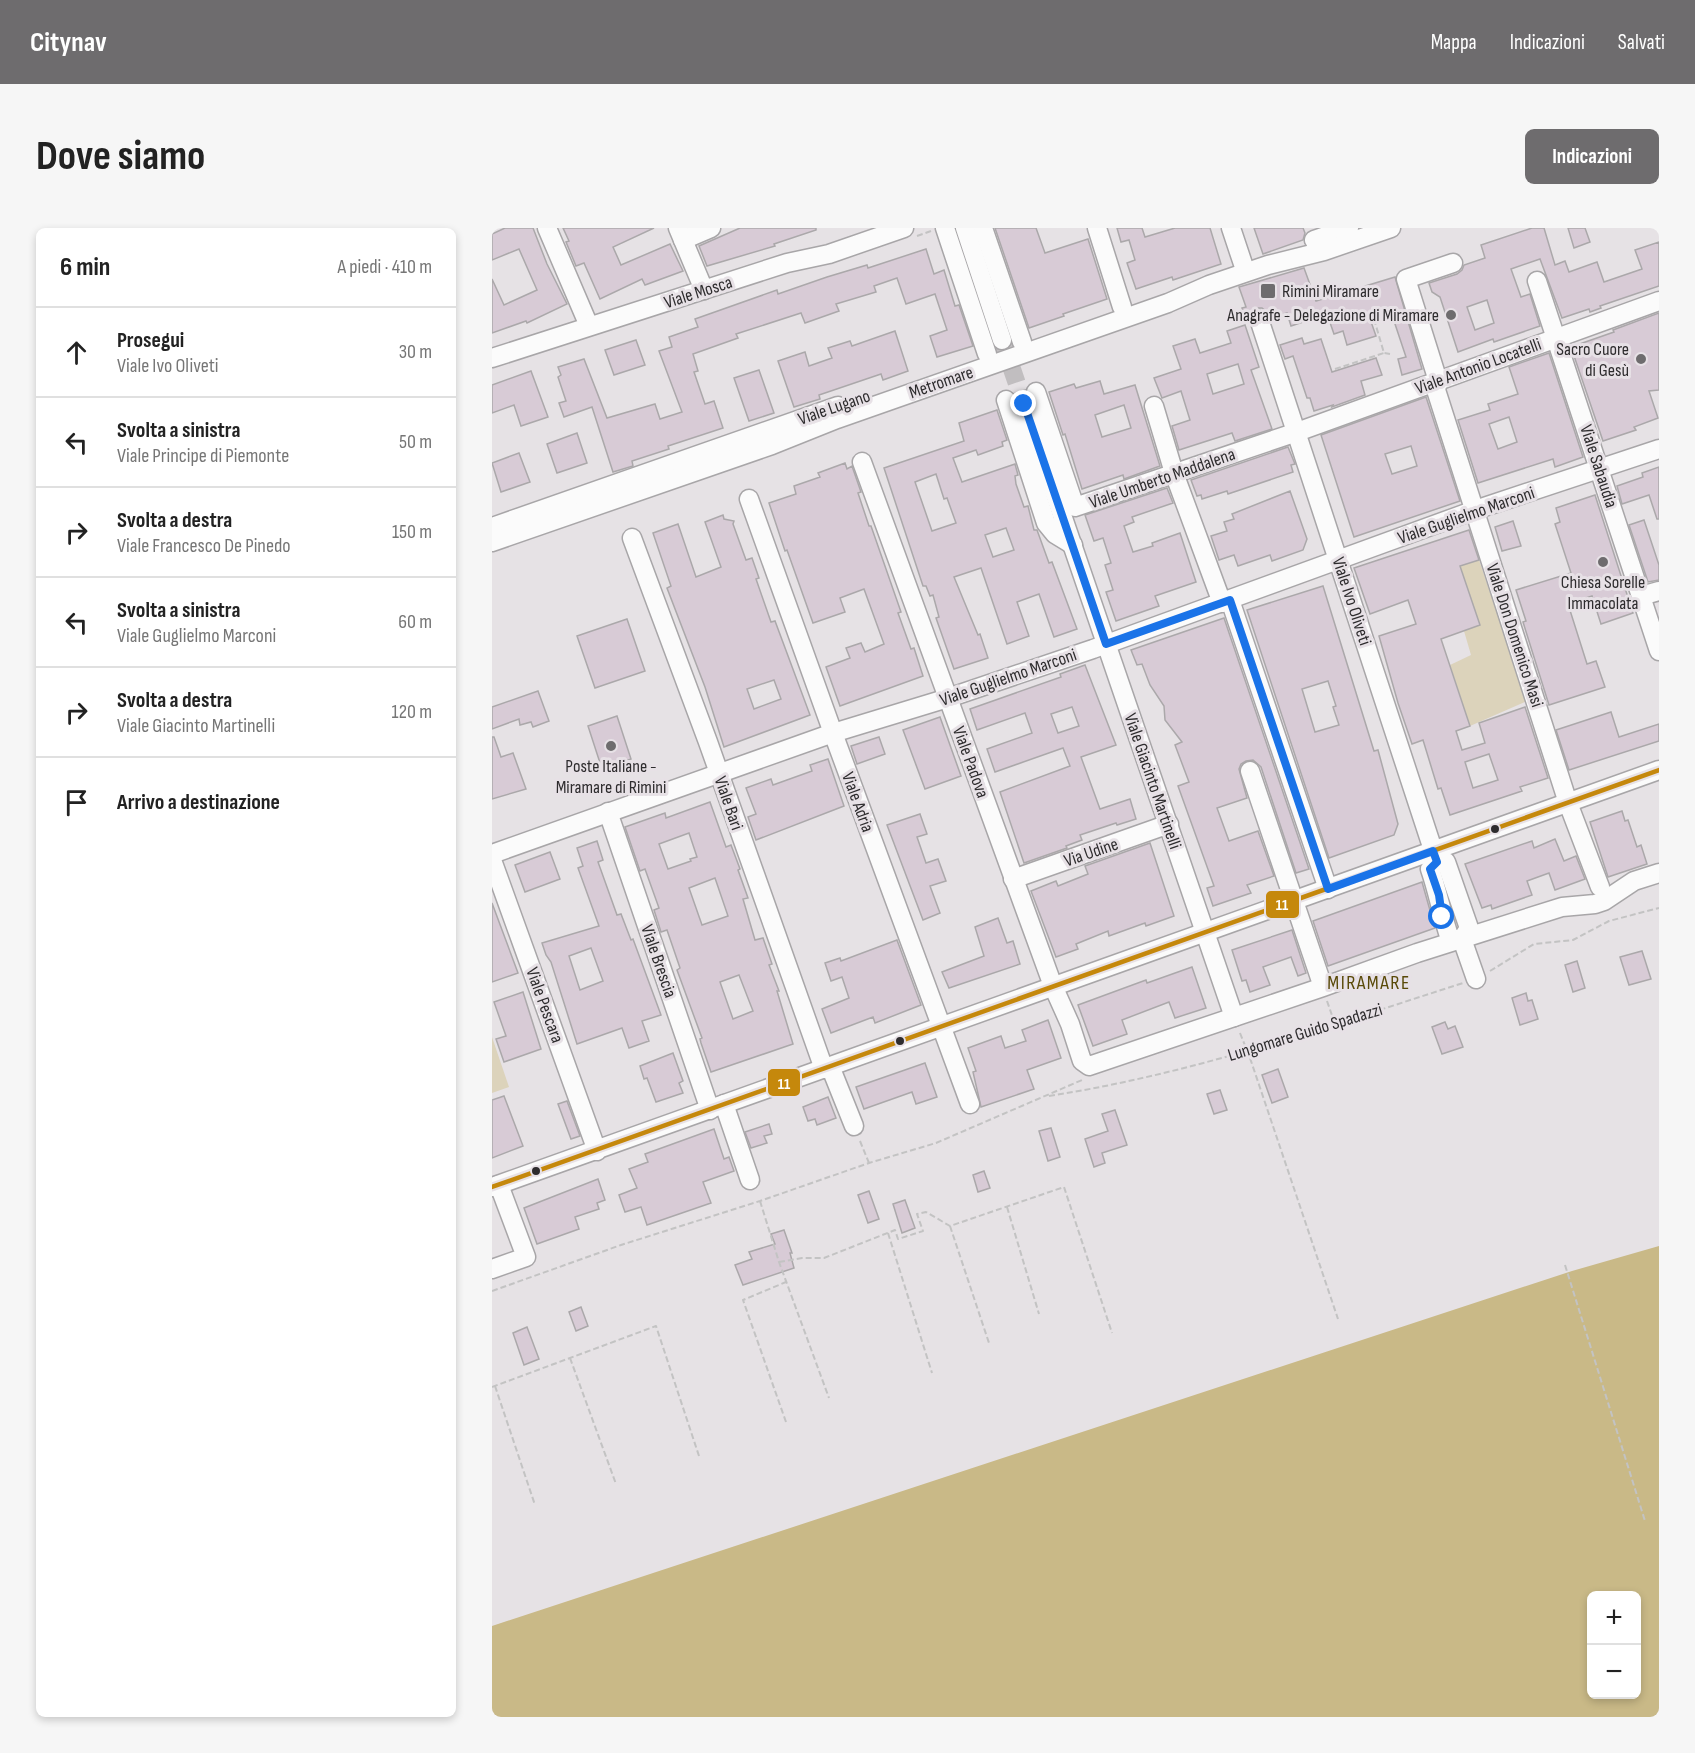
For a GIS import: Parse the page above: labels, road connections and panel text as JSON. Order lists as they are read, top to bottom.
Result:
{
  "streets": {
    "street": [
      "Viale Mosca",
      "Viale Antonio Locatelli",
      "Metromare",
      "Viale Lugano",
      "Viale Sabaudia",
      "Viale Umberto Maddalena",
      "Viale Guglielmo Marconi",
      "Viale Ivo Oliveti",
      "Viale Don Domenico Masi",
      "Viale Padova",
      "Viale Giacinto Martinelli",
      "Viale Adria",
      "Viale Bari",
      "Via Udine",
      "Viale Brescia",
      "Viale Pescara",
      "Lungomare Guido Spadazzi"
    ]
  },
  "crossings": [
    ["Viale Antonio Locatelli", "Viale Sabaudia"],
    ["Viale Antonio Locatelli", "Viale Umberto Maddalena"],
    ["Viale Antonio Locatelli", "Viale Ivo Oliveti"],
    ["Viale Antonio Locatelli", "Viale Don Domenico Masi"],
    ["Viale Sabaudia", "Viale Guglielmo Marconi"],
    ["Viale Umberto Maddalena", "Viale Ivo Oliveti"],
    ["Viale Umberto Maddalena", "Viale Giacinto Martinelli"],
    ["Viale Guglielmo Marconi", "Viale Ivo Oliveti"],
    ["Viale Guglielmo Marconi", "Viale Don Domenico Masi"],
    ["Viale Guglielmo Marconi", "Viale Padova"],
    ["Viale Guglielmo Marconi", "Viale Giacinto Martinelli"],
    ["Viale Guglielmo Marconi", "Viale Adria"],
    ["Viale Guglielmo Marconi", "Viale Bari"],
    ["Viale Guglielmo Marconi", "Viale Brescia"],
    ["Viale Ivo Oliveti", "Lungomare Guido Spadazzi"],
    ["Viale Padova", "Via Udine"],
    ["Viale Padova", "Lungomare Guido Spadazzi"],
    ["Viale Giacinto Martinelli", "Via Udine"],
    ["Viale Giacinto Martinelli", "Lungomare Guido Spadazzi"]
  ],
  "districts": ["MIRAMARE"],
  "places": {
    "transit": ["Rimini Miramare"],
    "other": [
      "Anagrafe - Delegazione di Miramare",
      "Sacro Cuore di Gesù",
      "Chiesa Sorelle Immacolata",
      "Poste Italiane - Miramare di Rimini"
    ]
  },
  "lines": ["transit line 11"],
  "page": {
    "header": "Citynav",
    "nav": ["Mappa", "Indicazioni", "Salvati"],
    "buttons": "Indicazioni",
    "title": "Dove siamo",
    "heading": ["6 min", "A piedi · 410 m"],
    "list": [
      ["Prosegui", "Viale Ivo Oliveti", "30 m"],
      ["Svolta a sinistra", "Viale Principe di Piemonte", "50 m"],
      ["Svolta a destra", "Viale Francesco De Pinedo", "150 m"],
      ["Svolta a sinistra", "Viale Guglielmo Marconi", "60 m"],
      ["Svolta a destra", "Viale Giacinto Martinelli", "120 m"],
      "Arrivo a destinazione"
    ],
    "map_buttons": ["+", "−"]
  }
}
